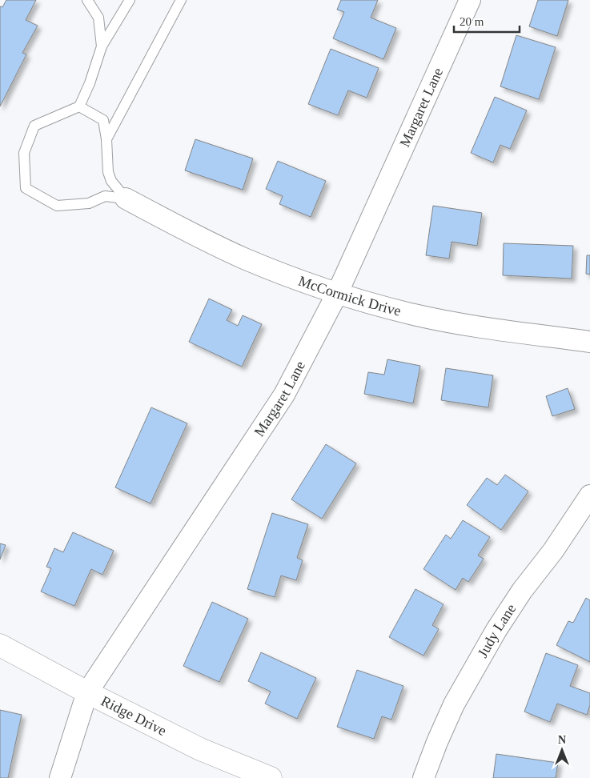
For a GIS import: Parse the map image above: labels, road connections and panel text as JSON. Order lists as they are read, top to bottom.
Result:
{
  "streets": {
    "street": [
      "Margaret Lane",
      "McCormick Drive",
      "Judy Lane",
      "Ridge Drive"
    ]
  },
  "crossings": [
    ["Margaret Lane", "McCormick Drive"],
    ["Margaret Lane", "Ridge Drive"]
  ],
  "scale_bar": "20 m",
  "north": "top"
}
